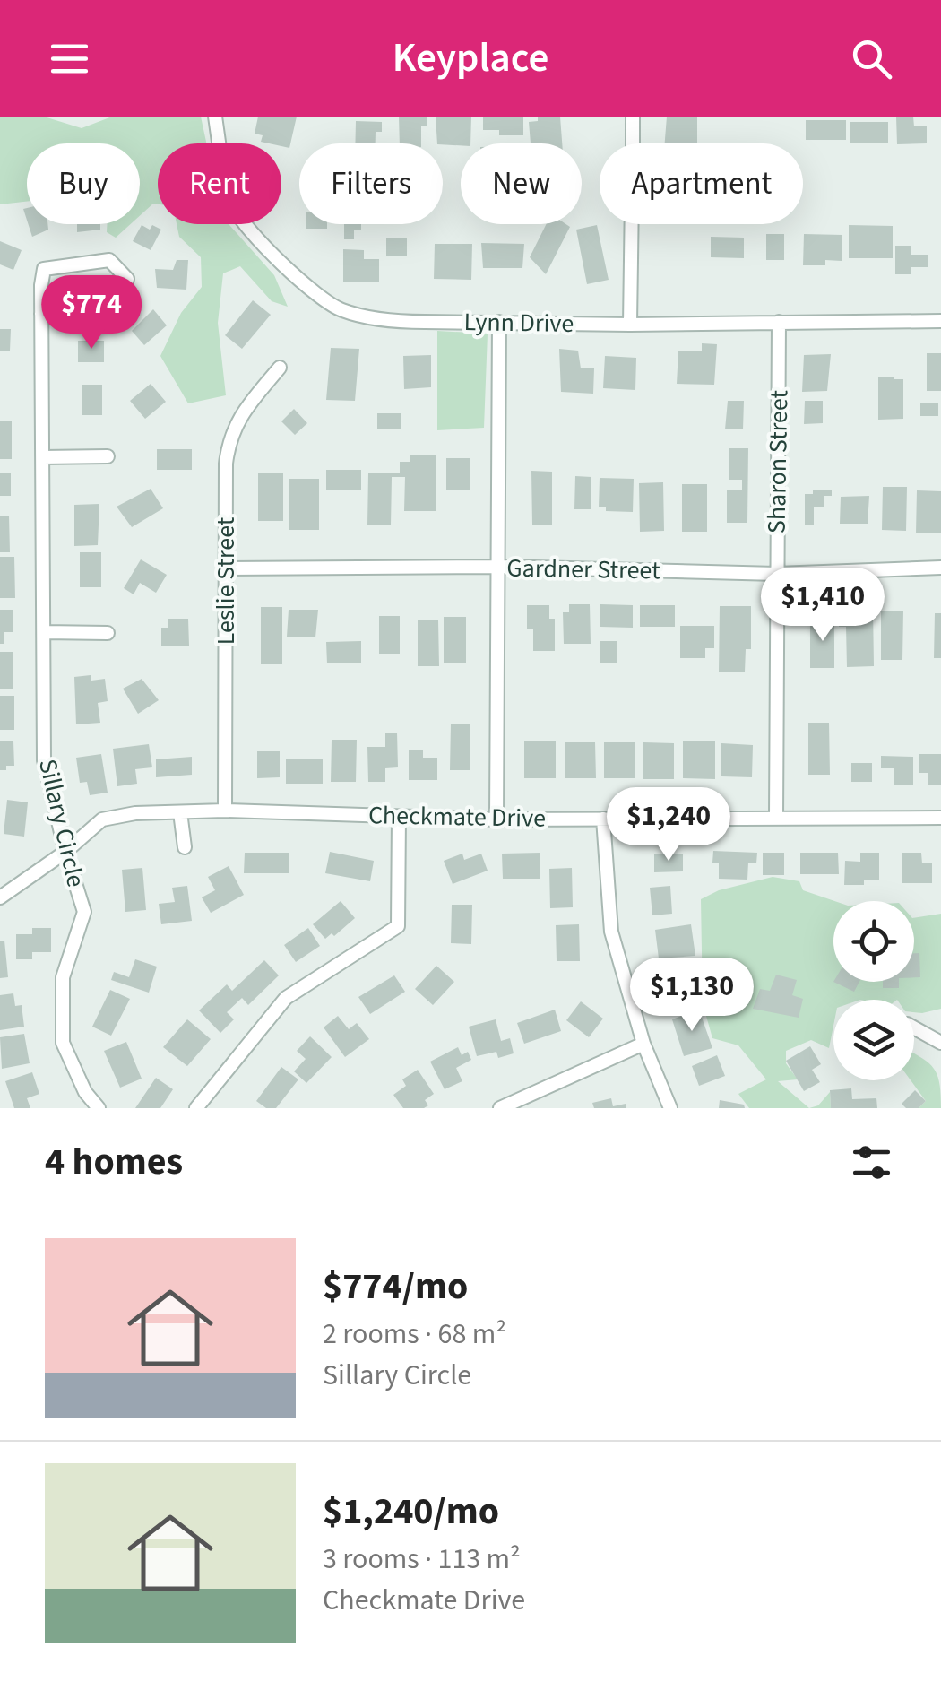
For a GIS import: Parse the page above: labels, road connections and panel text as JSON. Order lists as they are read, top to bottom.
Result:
{
  "streets": {
    "street": [
      "Lynn Drive",
      "Sharon Street",
      "Gardner Street",
      "Leslie Street",
      "Checkmate Drive",
      "Sillary Circle"
    ]
  },
  "crossings": [
    ["Lynn Drive", "Sharon Street"],
    ["Sharon Street", "Gardner Street"],
    ["Sharon Street", "Checkmate Drive"],
    ["Gardner Street", "Leslie Street"],
    ["Leslie Street", "Checkmate Drive"],
    ["Checkmate Drive", "Sillary Circle"]
  ],
  "page": {
    "header": "Keyplace",
    "chip": [
      "Buy",
      "Rent",
      "Filters",
      "New",
      "Apartment"
    ],
    "price": [
      "$774",
      "$1,410",
      "$1,240",
      "$1,130"
    ],
    "heading": "4 homes",
    "list": [
      {
        "name": "$774/mo",
        "note": "2 rooms · 68 m² · Sillary Circle"
      },
      {
        "name": "$1,240/mo",
        "note": "3 rooms · 113 m² · Checkmate Drive"
      }
    ]
  }
}
